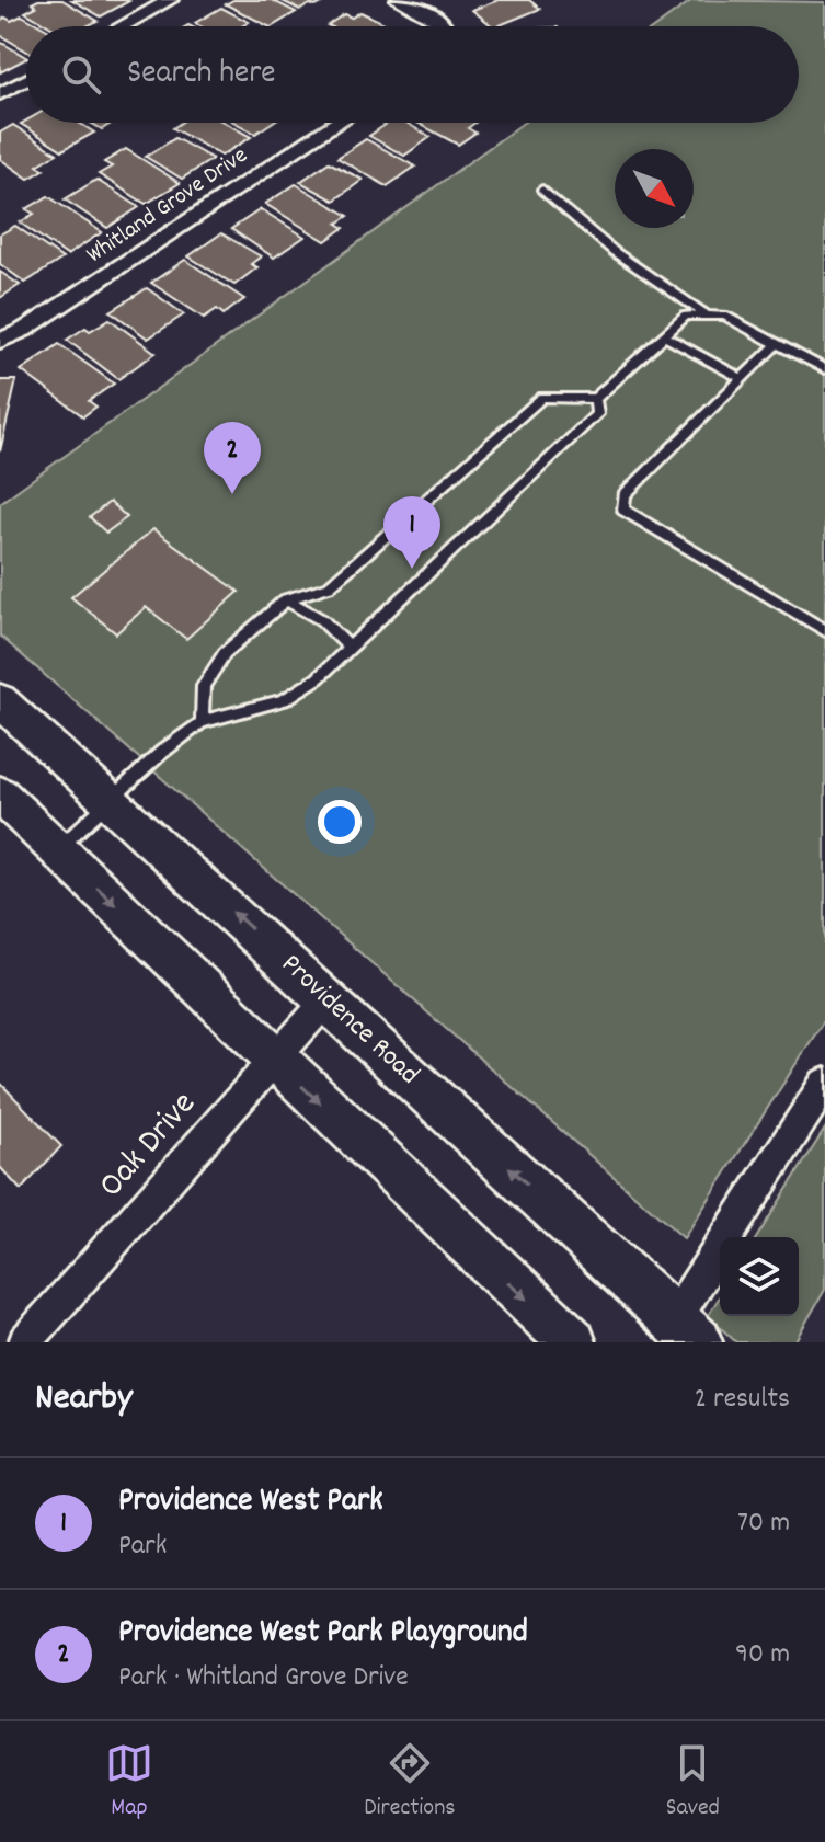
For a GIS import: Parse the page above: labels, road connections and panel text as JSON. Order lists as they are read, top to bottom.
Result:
{
  "streets": {
    "main road": ["Providence Road"],
    "street": ["Whitland Grove Drive", "Oak Drive"]
  },
  "crossings": [
    ["Providence Road", "Oak Drive"]
  ],
  "north": "bottom right",
  "page": {
    "search": "Search here",
    "pins": ["2", "1"],
    "heading": ["Nearby", "2 results"],
    "list": [
      {
        "mark": "1",
        "name": "Providence West Park",
        "note": "Park",
        "value": "70 m"
      },
      {
        "mark": "2",
        "name": "Providence West Park Playground",
        "note": "Park · Whitland Grove Drive",
        "value": "90 m"
      }
    ],
    "nav": ["Map", "Directions", "Saved"]
  }
}
